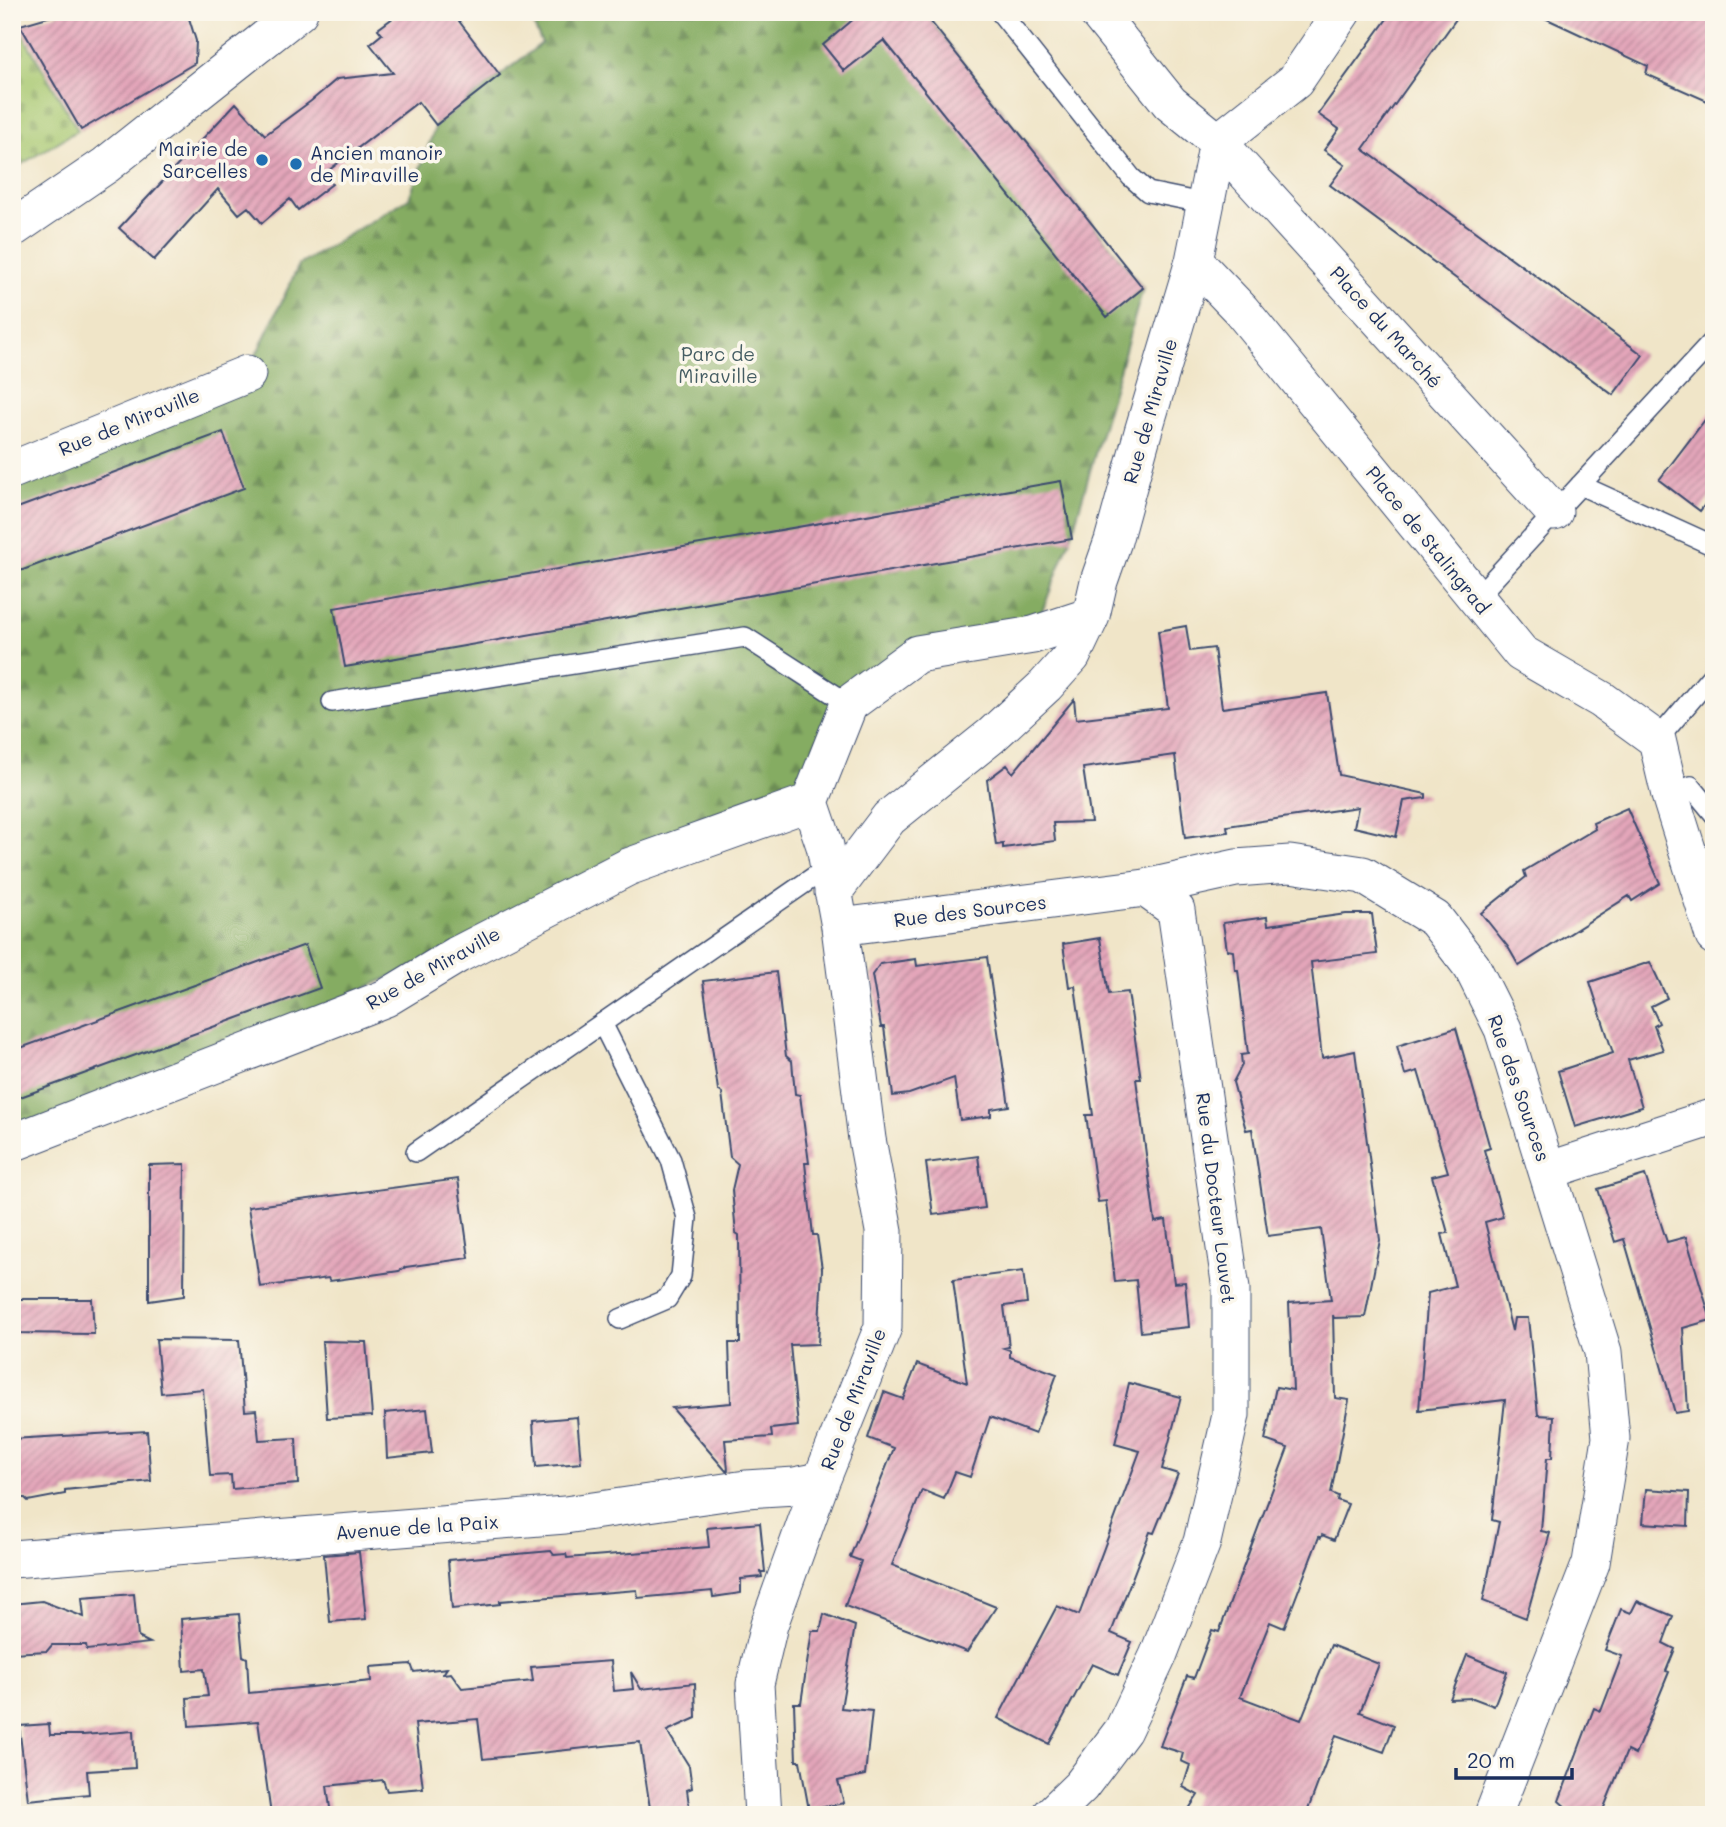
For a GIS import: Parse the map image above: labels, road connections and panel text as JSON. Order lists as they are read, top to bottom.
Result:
{
  "streets": {
    "street": [
      "Place du Marché",
      "Rue de Miraville",
      "Place de Stalingrad",
      "Rue des Sources",
      "Rue du Docteur Louvet",
      "Avenue de la Paix"
    ]
  },
  "crossings": [
    ["Rue de Miraville", "Place de Stalingrad"],
    ["Rue de Miraville", "Rue des Sources"],
    ["Rue de Miraville", "Avenue de la Paix"],
    ["Rue des Sources", "Rue du Docteur Louvet"]
  ],
  "parks": ["Parc de Miraville"],
  "places": ["Mairie de Sarcelles", "Ancien manoir de Miraville"],
  "scale_bar": "20 m"
}
